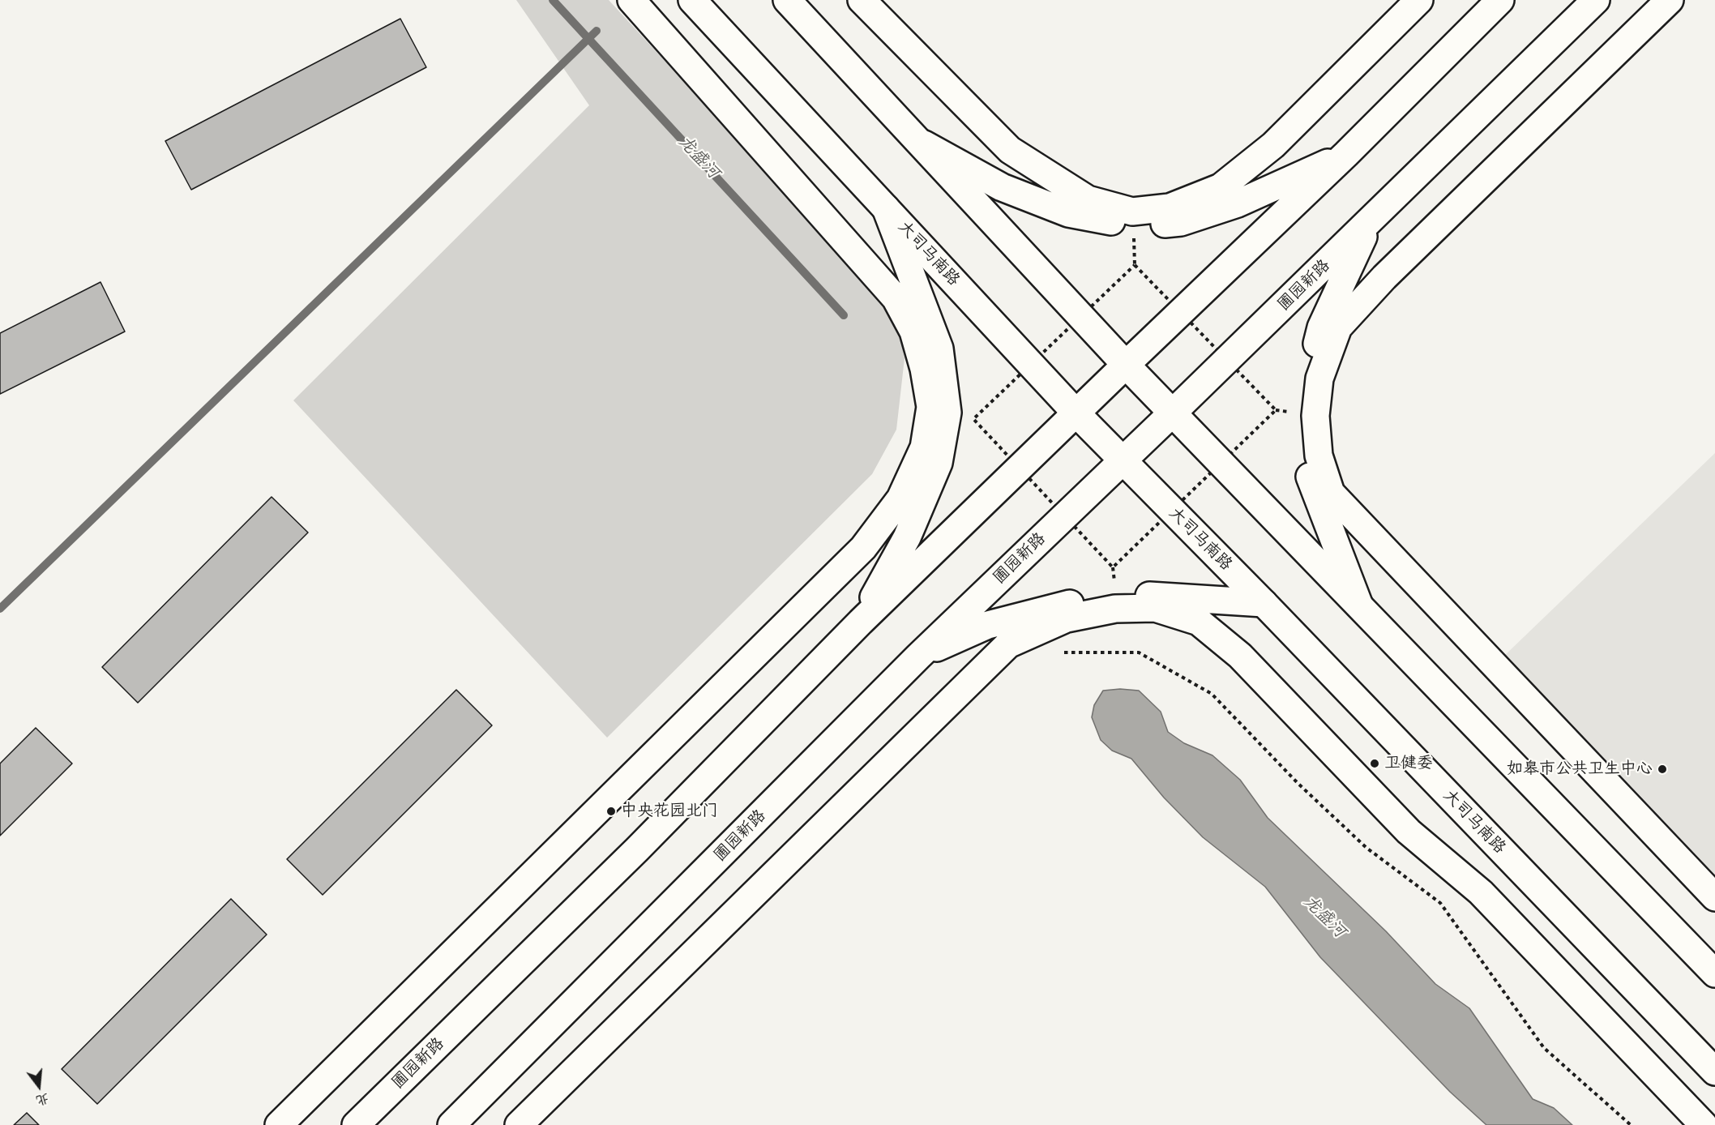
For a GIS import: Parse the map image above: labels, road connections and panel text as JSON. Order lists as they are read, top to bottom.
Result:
{
  "streets": {
    "street": ["大司马南路", "圃园新路"]
  },
  "crossings": [
    ["大司马南路", "圃园新路"]
  ],
  "water": ["龙盛河"],
  "places": ["卫健委", "如皋市公共卫生中心", "中央花园北门"],
  "north": "bottom"
}
